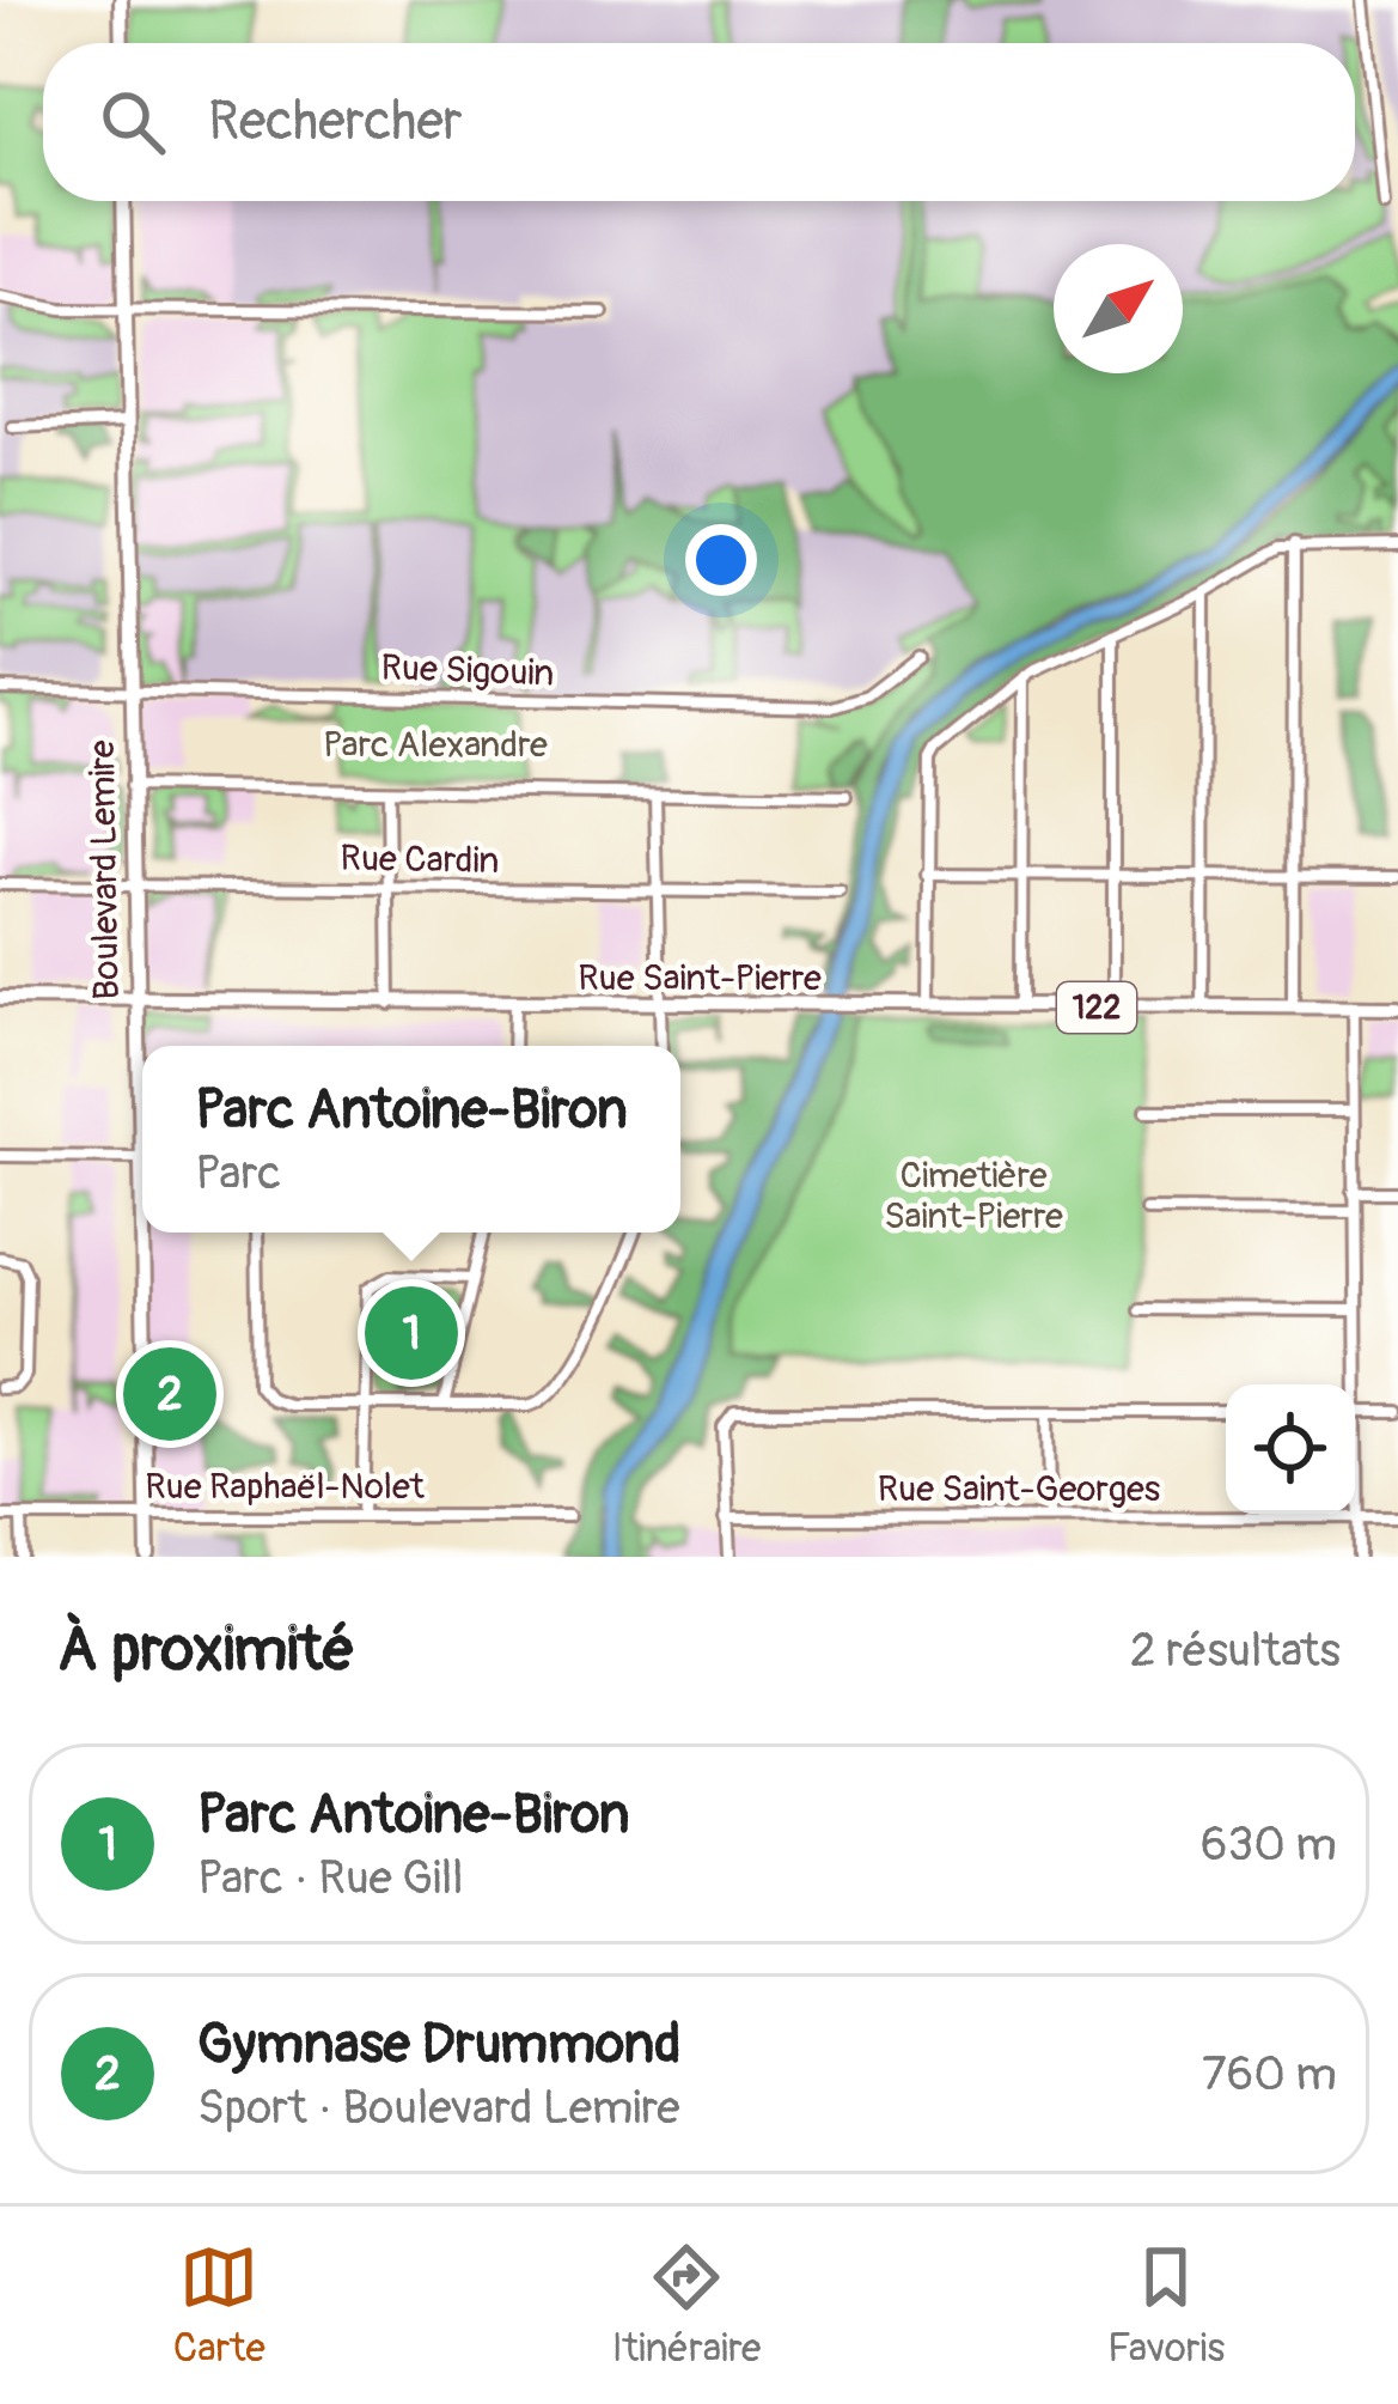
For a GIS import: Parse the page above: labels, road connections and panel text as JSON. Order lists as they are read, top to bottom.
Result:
{
  "streets": {
    "main road": ["Boulevard Lemire", "Rue Saint-Pierre", "122"],
    "street": [
      "Rue Sigouin",
      "Rue Cardin",
      "Rue Raphaël-Nolet",
      "Rue Saint-Georges"
    ]
  },
  "crossings": [
    ["Rue Sigouin", "Boulevard Lemire"],
    ["Rue Cardin", "Boulevard Lemire"],
    ["Boulevard Lemire", "Rue Saint-Pierre"],
    ["Boulevard Lemire", "Rue Raphaël-Nolet"]
  ],
  "parks": ["Parc Alexandre", "Cimetière Saint-Pierre"],
  "north": "top right",
  "page": {
    "search": "Rechercher",
    "popup": ["Parc Antoine-Biron", "Parc"],
    "pins": ["1", "2"],
    "heading": ["À proximité", "2 résultats"],
    "list": [
      {
        "mark": "1",
        "name": "Parc Antoine-Biron",
        "note": "Parc · Rue Gill",
        "value": "630 m"
      },
      {
        "mark": "2",
        "name": "Gymnase Drummond",
        "note": "Sport · Boulevard Lemire",
        "value": "760 m"
      }
    ],
    "nav": ["Carte", "Itinéraire", "Favoris"]
  }
}
